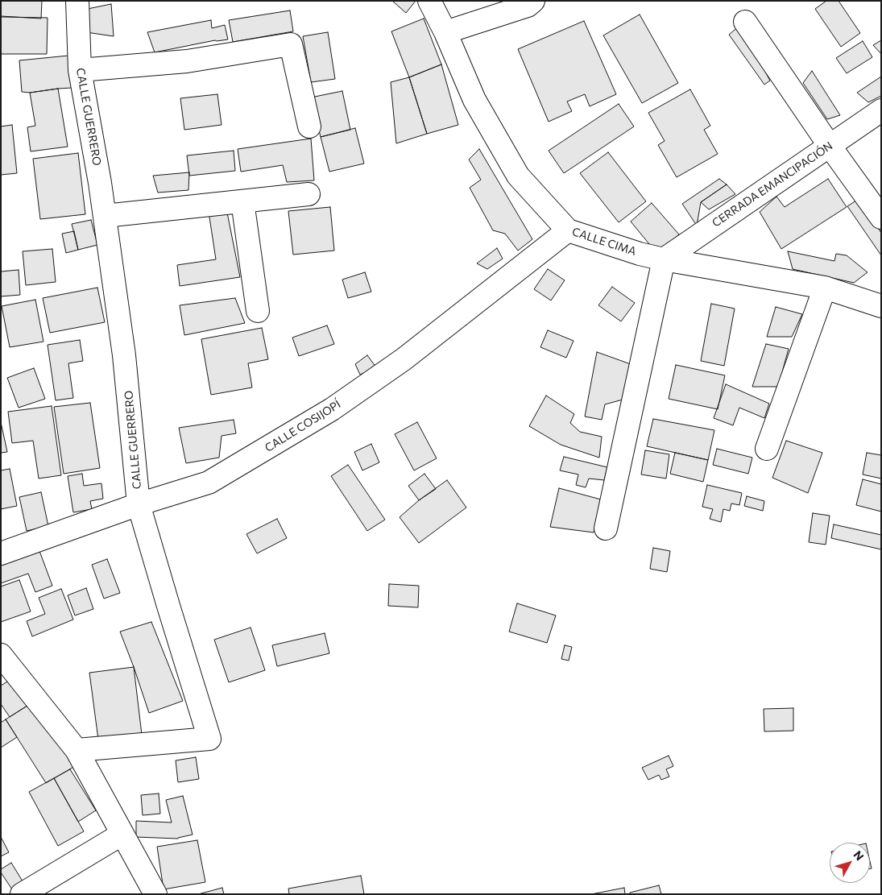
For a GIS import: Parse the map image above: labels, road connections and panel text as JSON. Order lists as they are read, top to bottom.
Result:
{
  "streets": {
    "street": [
      "CALLE GUERRERO",
      "CERRADA EMANCIPACIÓN",
      "CALLE CIMA",
      "CALLE COSIJOPÍ"
    ]
  },
  "crossings": [
    ["CALLE GUERRERO", "CALLE COSIJOPÍ"],
    ["CERRADA EMANCIPACIÓN", "CALLE CIMA"],
    ["CALLE CIMA", "CALLE COSIJOPÍ"]
  ],
  "north": "top right"
}
